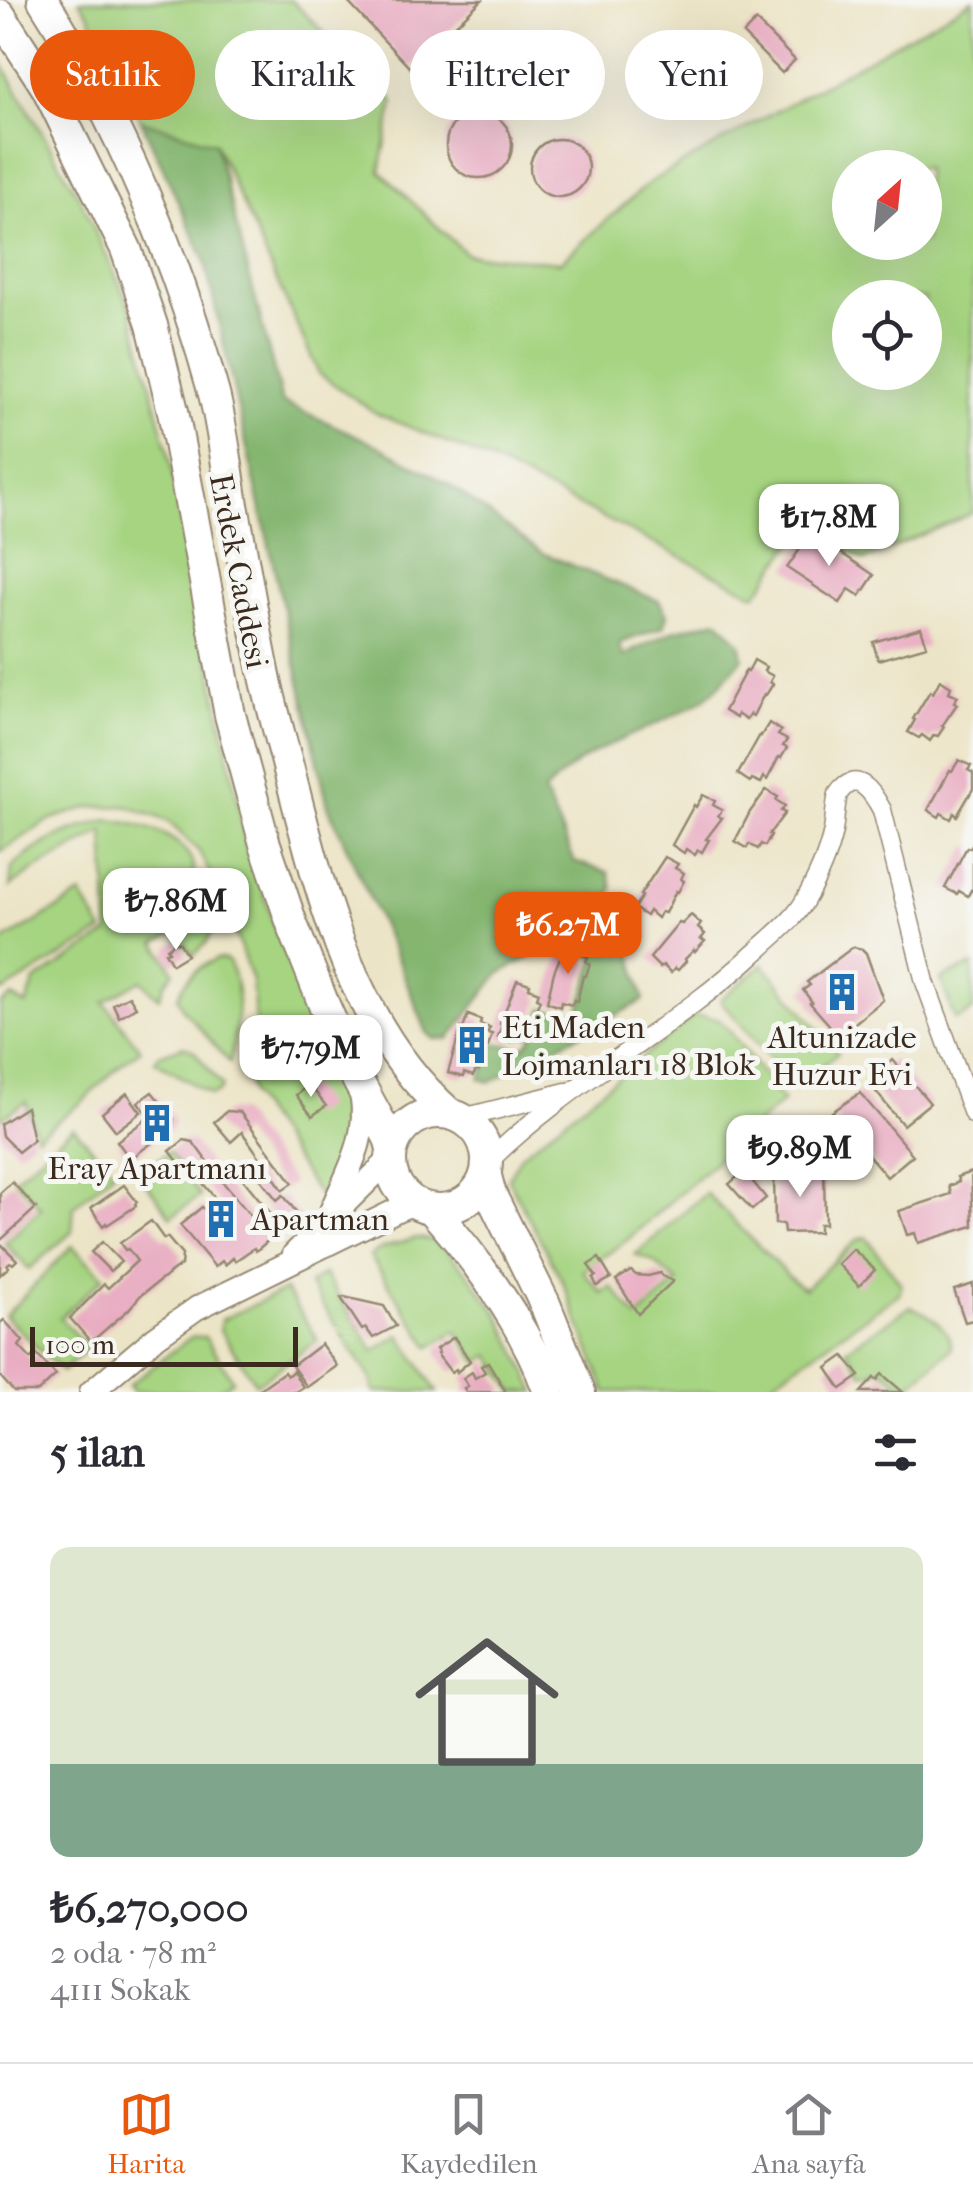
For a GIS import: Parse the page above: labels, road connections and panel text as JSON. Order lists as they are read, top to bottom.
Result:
{
  "streets": {
    "main road": ["Erdek Caddesi"]
  },
  "places": {
    "building": [
      "Altunizade Huzur Evi",
      "Eti Maden Lojmanları 18 Blok",
      "Eray Apartmanı",
      "Apartman"
    ]
  },
  "scale_bar": "100 m",
  "north": "top right",
  "page": {
    "chip": [
      "Satılık",
      "Kiralık",
      "Filtreler",
      "Yeni"
    ],
    "price": [
      "₺17.8M",
      "₺7.86M",
      "₺6.27M",
      "₺7.79M",
      "₺9.89M"
    ],
    "scale": "100 m",
    "heading": "5 ilan",
    "list": [
      {
        "name": "₺6,270,000",
        "note": "2 oda · 78 m² · 4111 Sokak"
      }
    ],
    "tabs": ["Harita", "Kaydedilen", "Ana sayfa"]
  }
}
